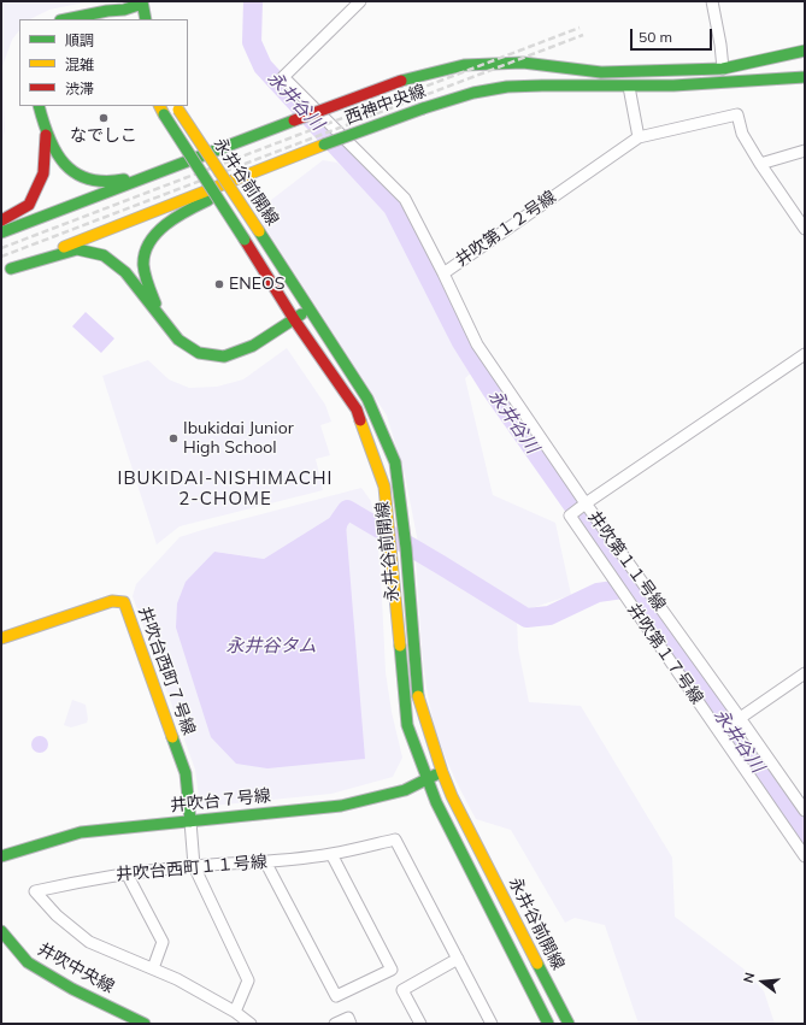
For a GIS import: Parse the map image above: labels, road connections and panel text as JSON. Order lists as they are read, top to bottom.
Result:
{
  "streets": {
    "street": [
      "西神中央線",
      "永井谷前開線",
      "井吹第１２号線",
      "井吹第１１号線",
      "井吹第１７号線",
      "井吹台西町７号線",
      "井吹台７号線",
      "井吹台西町１１号線",
      "井吹中央線"
    ]
  },
  "crossings": [
    ["永井谷前開線", "井吹台７号線"],
    ["井吹第１２号線", "井吹第１１号線"],
    ["井吹第１２号線", "井吹第１７号線"],
    ["井吹第１１号線", "井吹第１７号線"],
    ["井吹台西町７号線", "井吹台７号線"]
  ],
  "districts": ["IBUKIDAI-NISHIMACHI 2-CHOME"],
  "water": ["永井谷川", "永井谷タム"],
  "places": ["なでしこ", "ENEOS", "Ibukidai Junior High School"],
  "legend": ["順調", "混雑", "渋滞"],
  "scale_bar": "50 m",
  "north": "left"
}
